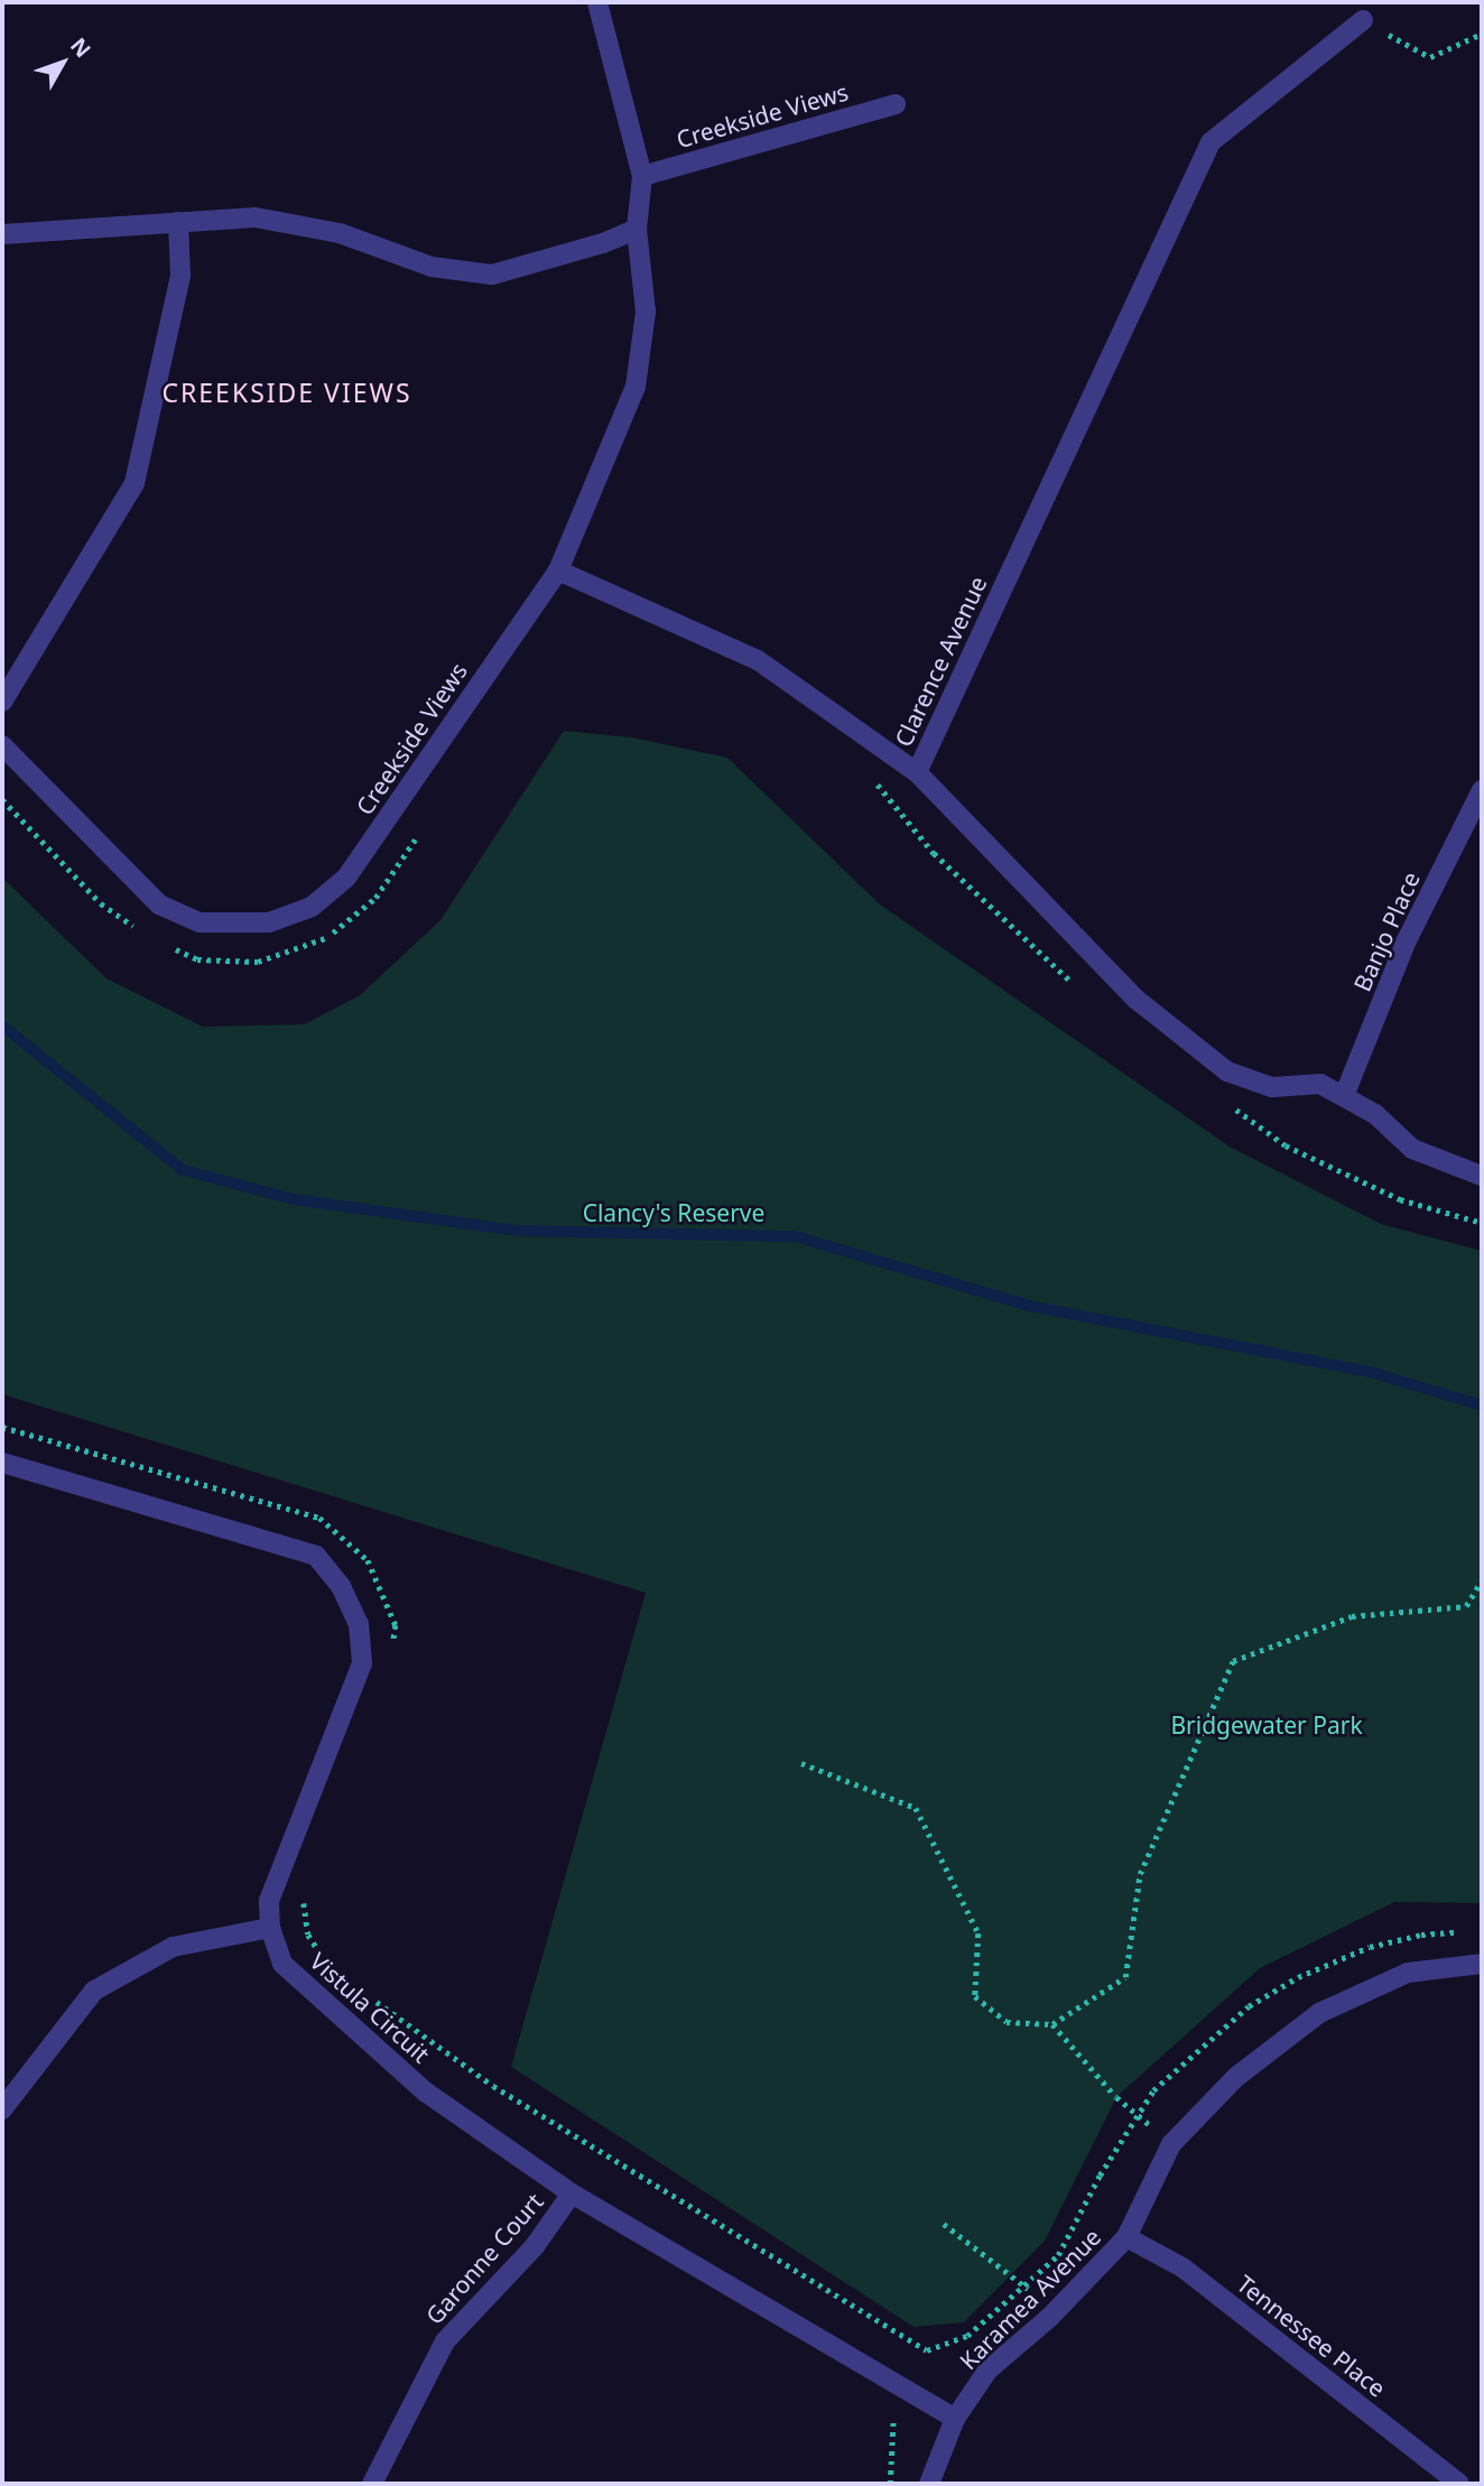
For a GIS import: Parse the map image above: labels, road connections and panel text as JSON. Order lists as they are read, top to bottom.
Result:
{
  "streets": {
    "street": [
      "Creekside Views",
      "Clarence Avenue",
      "Banjo Place",
      "Vistula Circuit",
      "Garonne Court",
      "Karamea Avenue",
      "Tennessee Place"
    ]
  },
  "crossings": [
    ["Clarence Avenue", "Banjo Place"],
    ["Vistula Circuit", "Garonne Court"],
    ["Vistula Circuit", "Karamea Avenue"],
    ["Karamea Avenue", "Tennessee Place"]
  ],
  "districts": ["CREEKSIDE VIEWS"],
  "parks": ["Clancy's Reserve", "Bridgewater Park"],
  "north": "top right"
}
